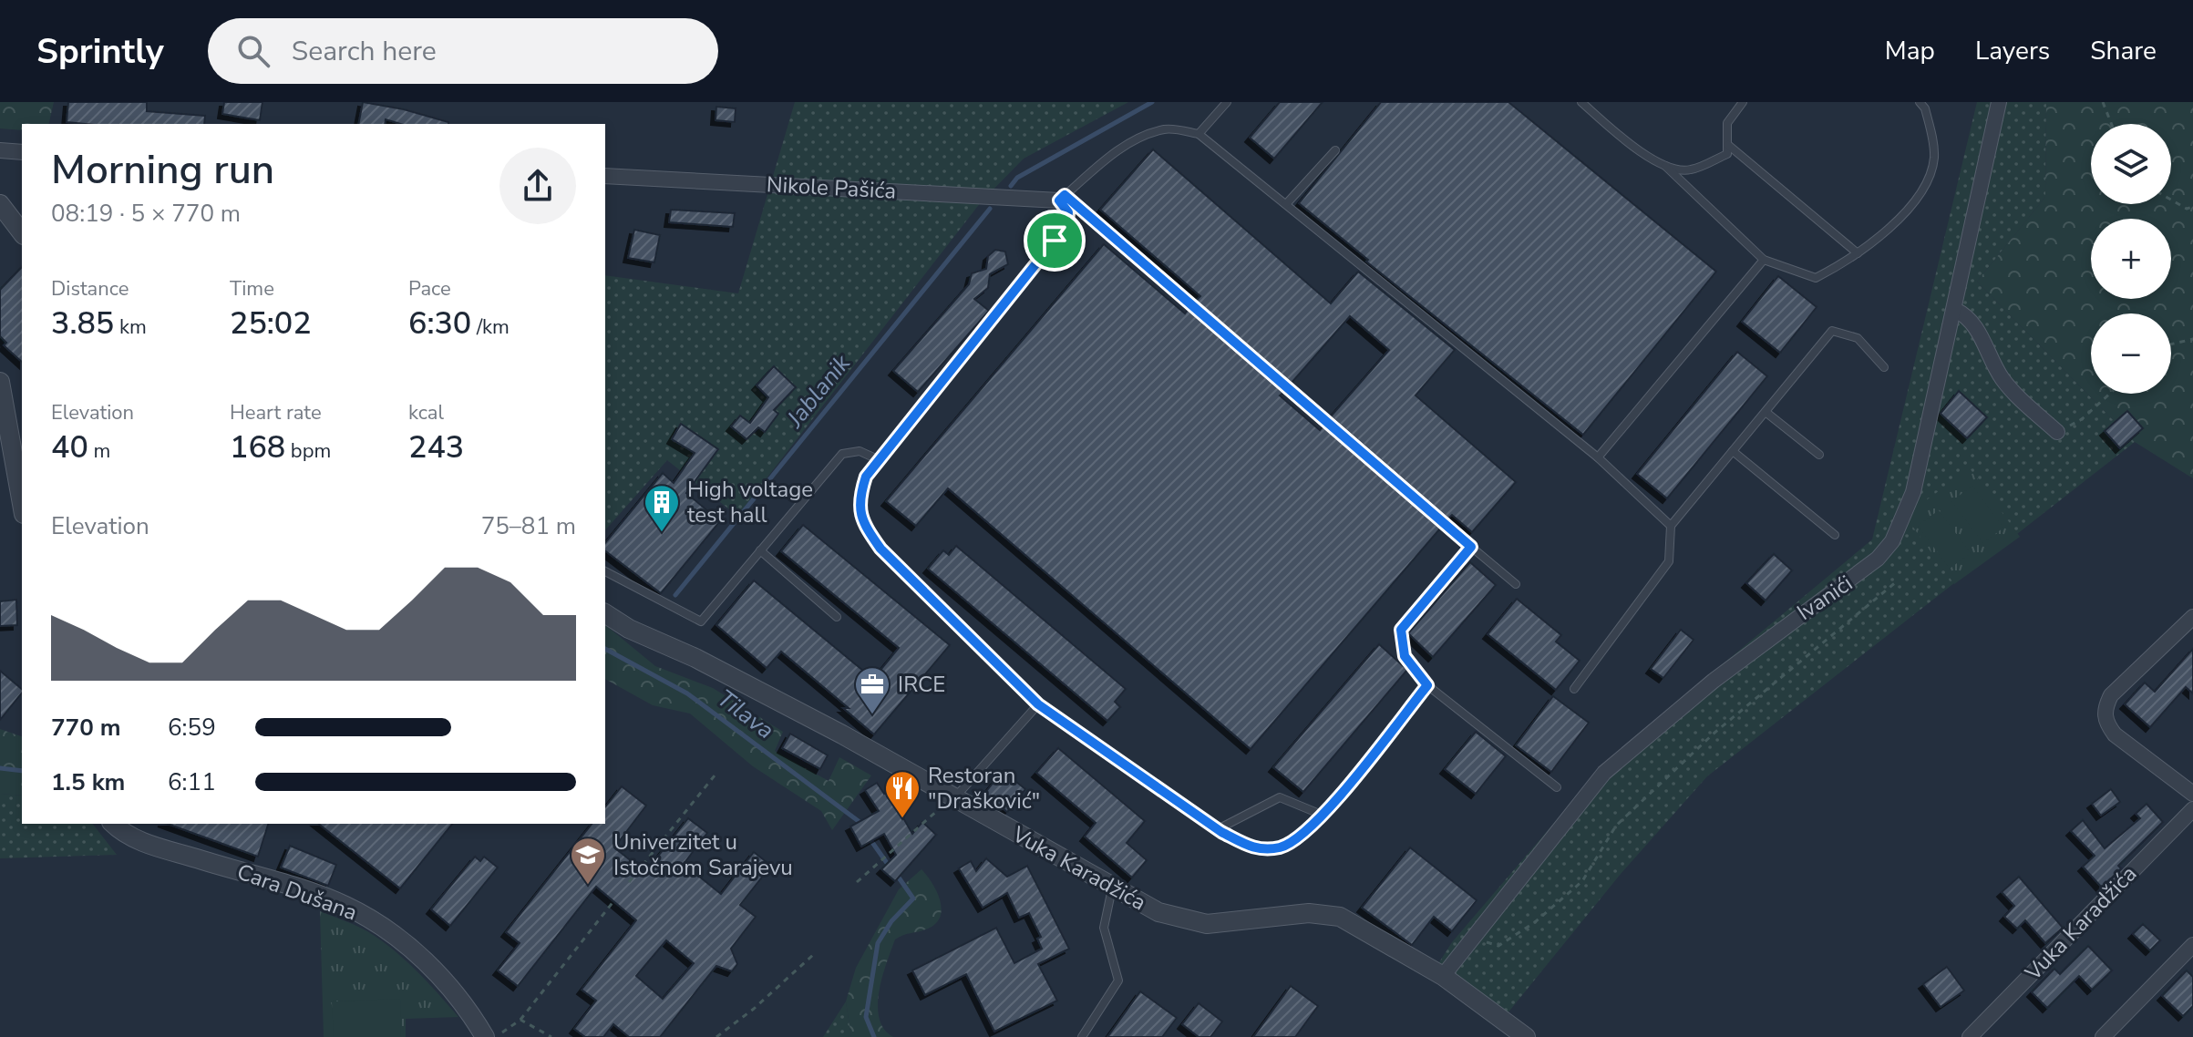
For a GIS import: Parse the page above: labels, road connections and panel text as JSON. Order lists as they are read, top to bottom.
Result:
{
  "streets": {
    "street": [
      "Nikole Pašića",
      "Ivanići",
      "Vuka Karadžića",
      "Cara Dušana"
    ]
  },
  "crossings": [
    ["Ivanići", "Vuka Karadžića"]
  ],
  "water": ["Jablanik", "Tilava"],
  "places": {
    "building": ["High voltage test hall"],
    "office": ["IRCE"],
    "restaurant": ["Restoran \"Drašković\""],
    "school or university": ["Univerzitet u Istočnom Sarajevu"]
  },
  "page": {
    "header": "Sprintly",
    "search": "Search here",
    "nav": ["Map", "Layers", "Share"],
    "map_buttons": ["+", "−"],
    "heading": ["Morning run", "08:19 · 5 × 770 m"],
    "stats": [
      ["Distance", "3.85 km"],
      ["Time", "25:02"],
      ["Pace", "6:30 /km"],
      ["Elevation", "40 m"],
      ["Heart rate", "168 bpm"],
      ["kcal", "243"]
    ],
    "chart": ["Elevation", "75–81 m"],
    "list": [
      {
        "name": "770 m",
        "note": "6:59"
      },
      {
        "name": "1.5 km",
        "note": "6:11"
      }
    ]
  }
}
